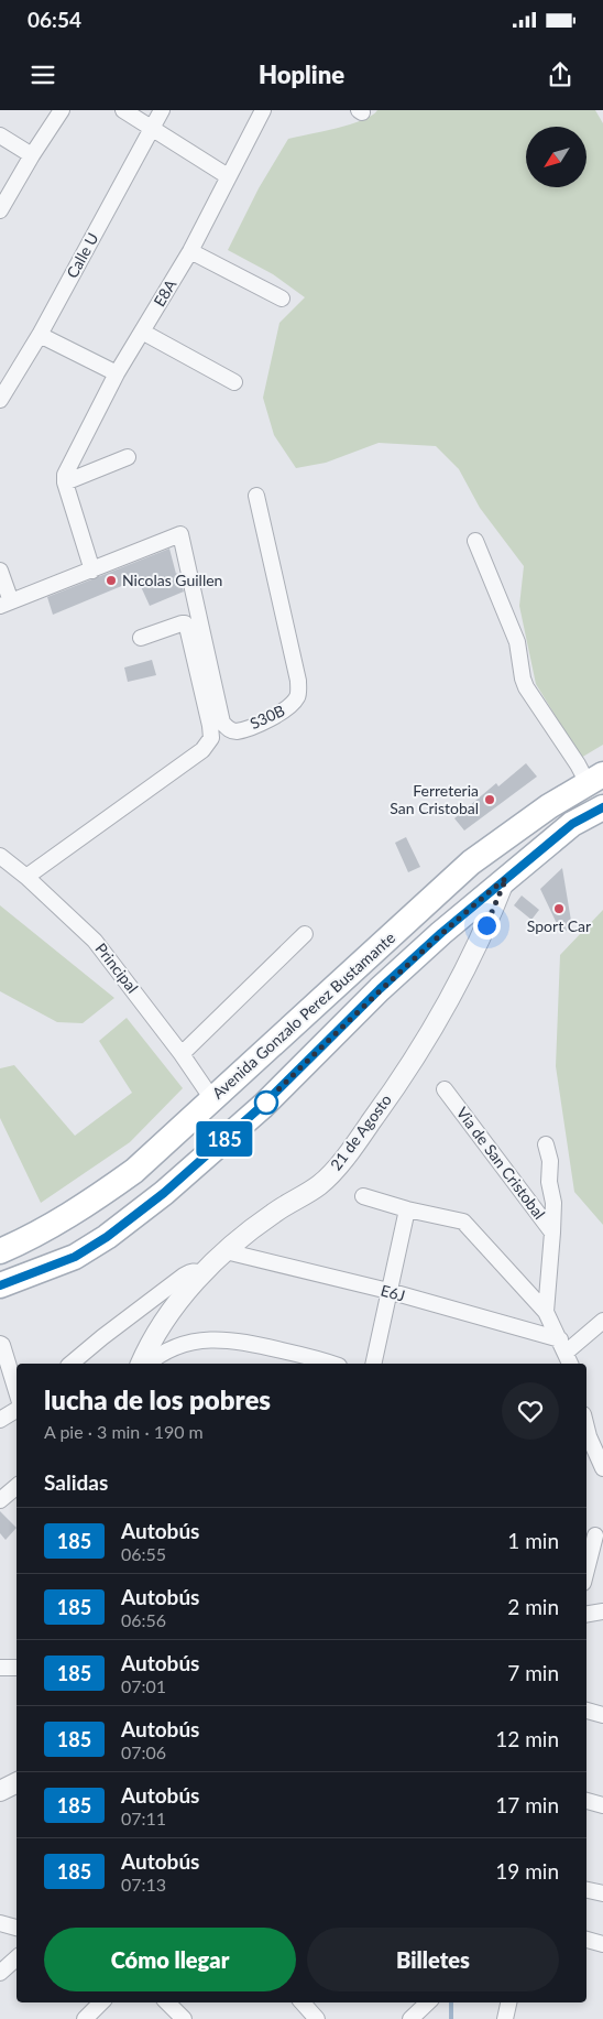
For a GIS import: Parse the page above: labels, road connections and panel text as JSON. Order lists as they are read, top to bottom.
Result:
{
  "streets": {
    "main road": ["Avenida Gonzalo Perez Bustamante"],
    "street": [
      "Calle U",
      "E8A",
      "S30B",
      "Principal",
      "21 de Agosto",
      "Via de San Cristobal",
      "E6J"
    ]
  },
  "crossings": [
    ["Principal", "Avenida Gonzalo Perez Bustamante"],
    ["Avenida Gonzalo Perez Bustamante", "21 de Agosto"],
    ["21 de Agosto", "E6J"]
  ],
  "places": ["Nicolas Guillen", "Ferreteria San Cristobal", "Sport Car"],
  "lines": ["bus line 185"],
  "north": "bottom left",
  "page": {
    "status": "06:54",
    "header": "Hopline",
    "on_map": "185",
    "heading": [
      ["lucha de los pobres", "A pie · 3 min · 190 m"],
      "Salidas"
    ],
    "list": [
      {
        "mark": "185",
        "name": "Autobús",
        "note": "06:55",
        "value": "1 min"
      },
      {
        "mark": "185",
        "name": "Autobús",
        "note": "06:56",
        "value": "2 min"
      },
      {
        "mark": "185",
        "name": "Autobús",
        "note": "07:01",
        "value": "7 min"
      },
      {
        "mark": "185",
        "name": "Autobús",
        "note": "07:06",
        "value": "12 min"
      },
      {
        "mark": "185",
        "name": "Autobús",
        "note": "07:11",
        "value": "17 min"
      },
      {
        "mark": "185",
        "name": "Autobús",
        "note": "07:13",
        "value": "19 min"
      }
    ],
    "buttons": ["Cómo llegar", "Billetes"]
  }
}
